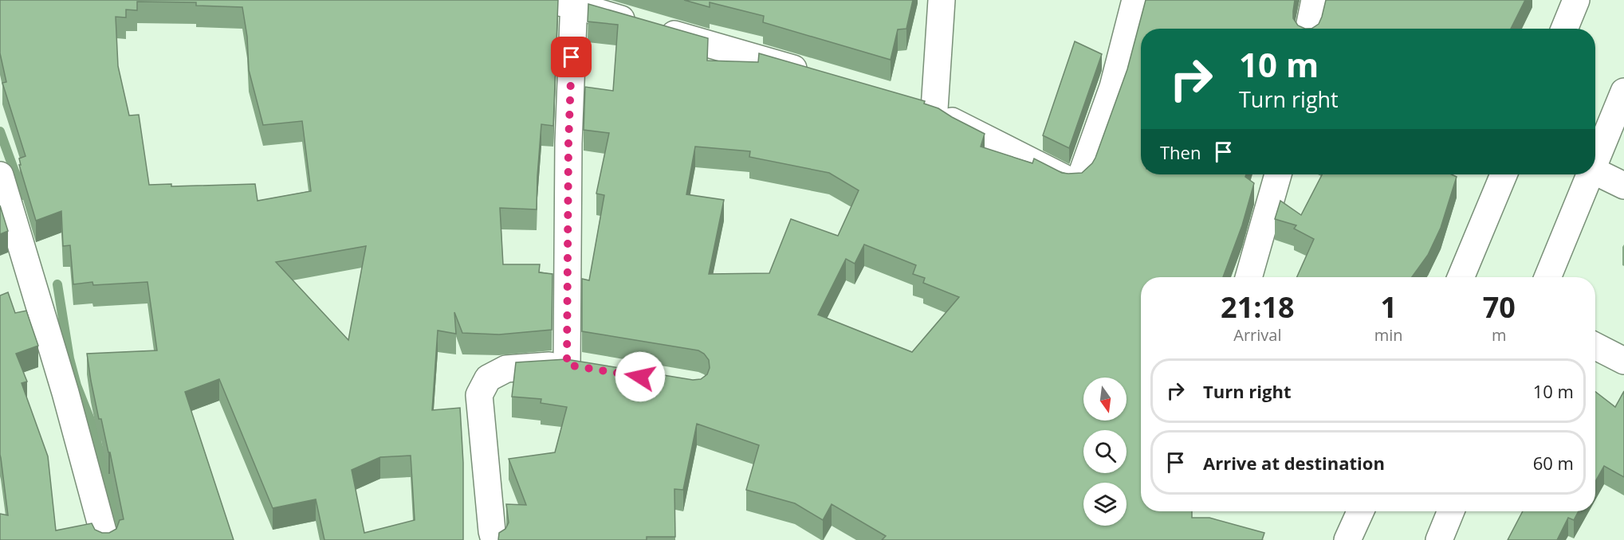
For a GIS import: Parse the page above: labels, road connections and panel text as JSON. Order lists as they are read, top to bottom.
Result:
{
  "north": "bottom",
  "page": {
    "turn": ["10 m", "Turn right"],
    "then": "Then",
    "eta": [
      "21:18",
      "Arrival",
      "1",
      "min",
      "70",
      "m"
    ],
    "list": [
      {
        "name": "Turn right",
        "value": "10 m"
      },
      {
        "name": "Arrive at destination",
        "value": "60 m"
      }
    ]
  }
}
